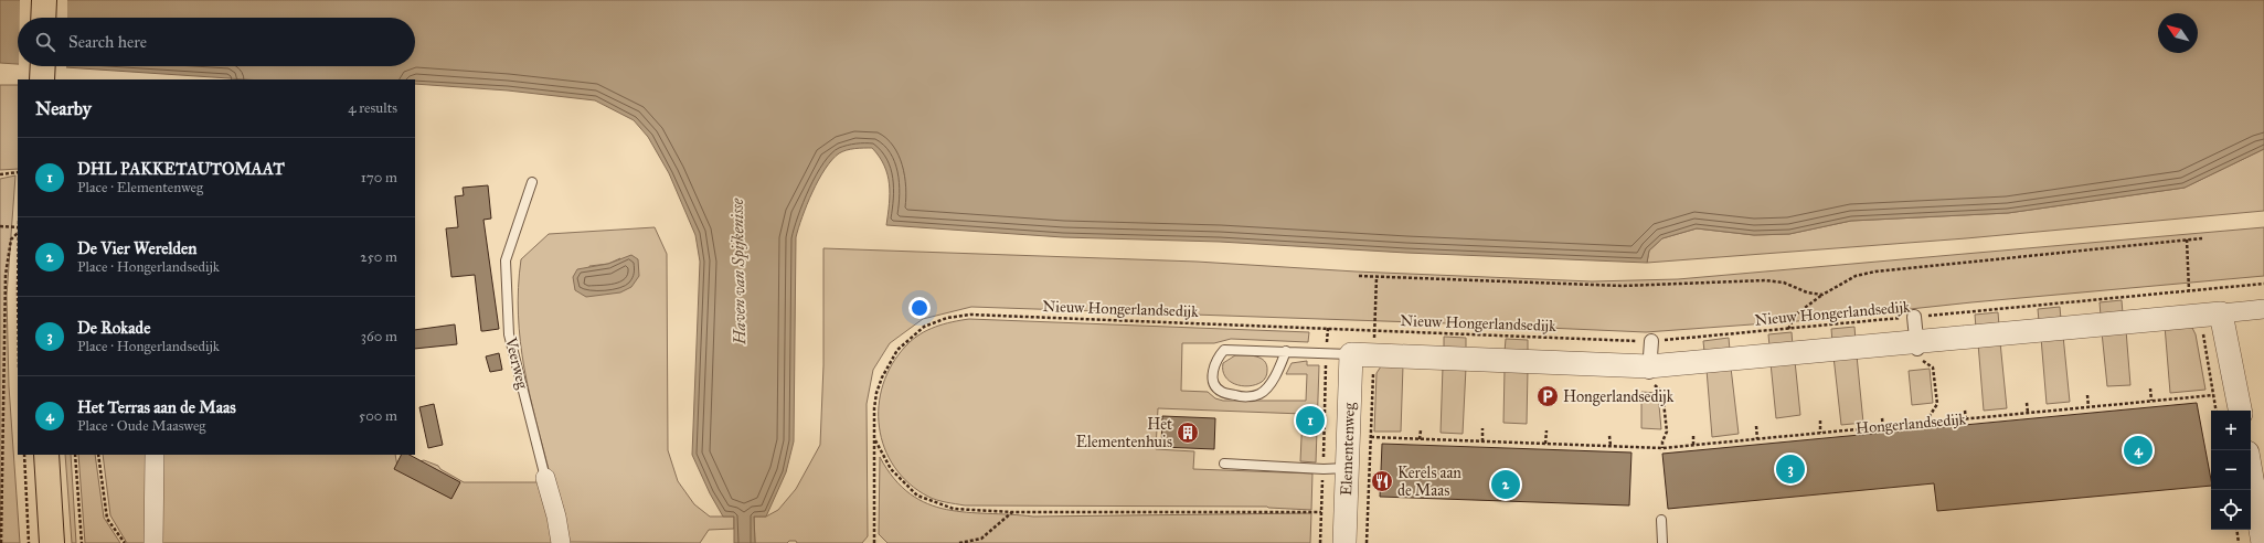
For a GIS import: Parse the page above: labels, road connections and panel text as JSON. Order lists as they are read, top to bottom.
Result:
{
  "streets": {
    "street": ["Veerweg", "Elementenweg"],
    "path": ["Nieuw Hongerlandsedijk", "Hongerlandsedijk"]
  },
  "crossings": [
    ["Nieuw Hongerlandsedijk", "Elementenweg"]
  ],
  "water": ["Haven van Spijkenisse"],
  "places": {
    "parking": ["Hongerlandsedijk"],
    "building": ["Het Elementenhuis"],
    "restaurant": ["Kerels aan de Maas"]
  },
  "north": "top left",
  "page": {
    "search": "Search here",
    "heading": ["Nearby", "4 results"],
    "list": [
      {
        "mark": "1",
        "name": "DHL PAKKETAUTOMAAT",
        "note": "Place · Elementenweg",
        "value": "170 m"
      },
      {
        "mark": "2",
        "name": "De Vier Werelden",
        "note": "Place · Hongerlandsedijk",
        "value": "250 m"
      },
      {
        "mark": "3",
        "name": "De Rokade",
        "note": "Place · Hongerlandsedijk",
        "value": "360 m"
      },
      {
        "mark": "4",
        "name": "Het Terras aan de Maas",
        "note": "Place · Oude Maasweg",
        "value": "500 m"
      }
    ],
    "pins": [
      "1",
      "4",
      "3",
      "2"
    ],
    "map_buttons": ["+", "−"]
  }
}
